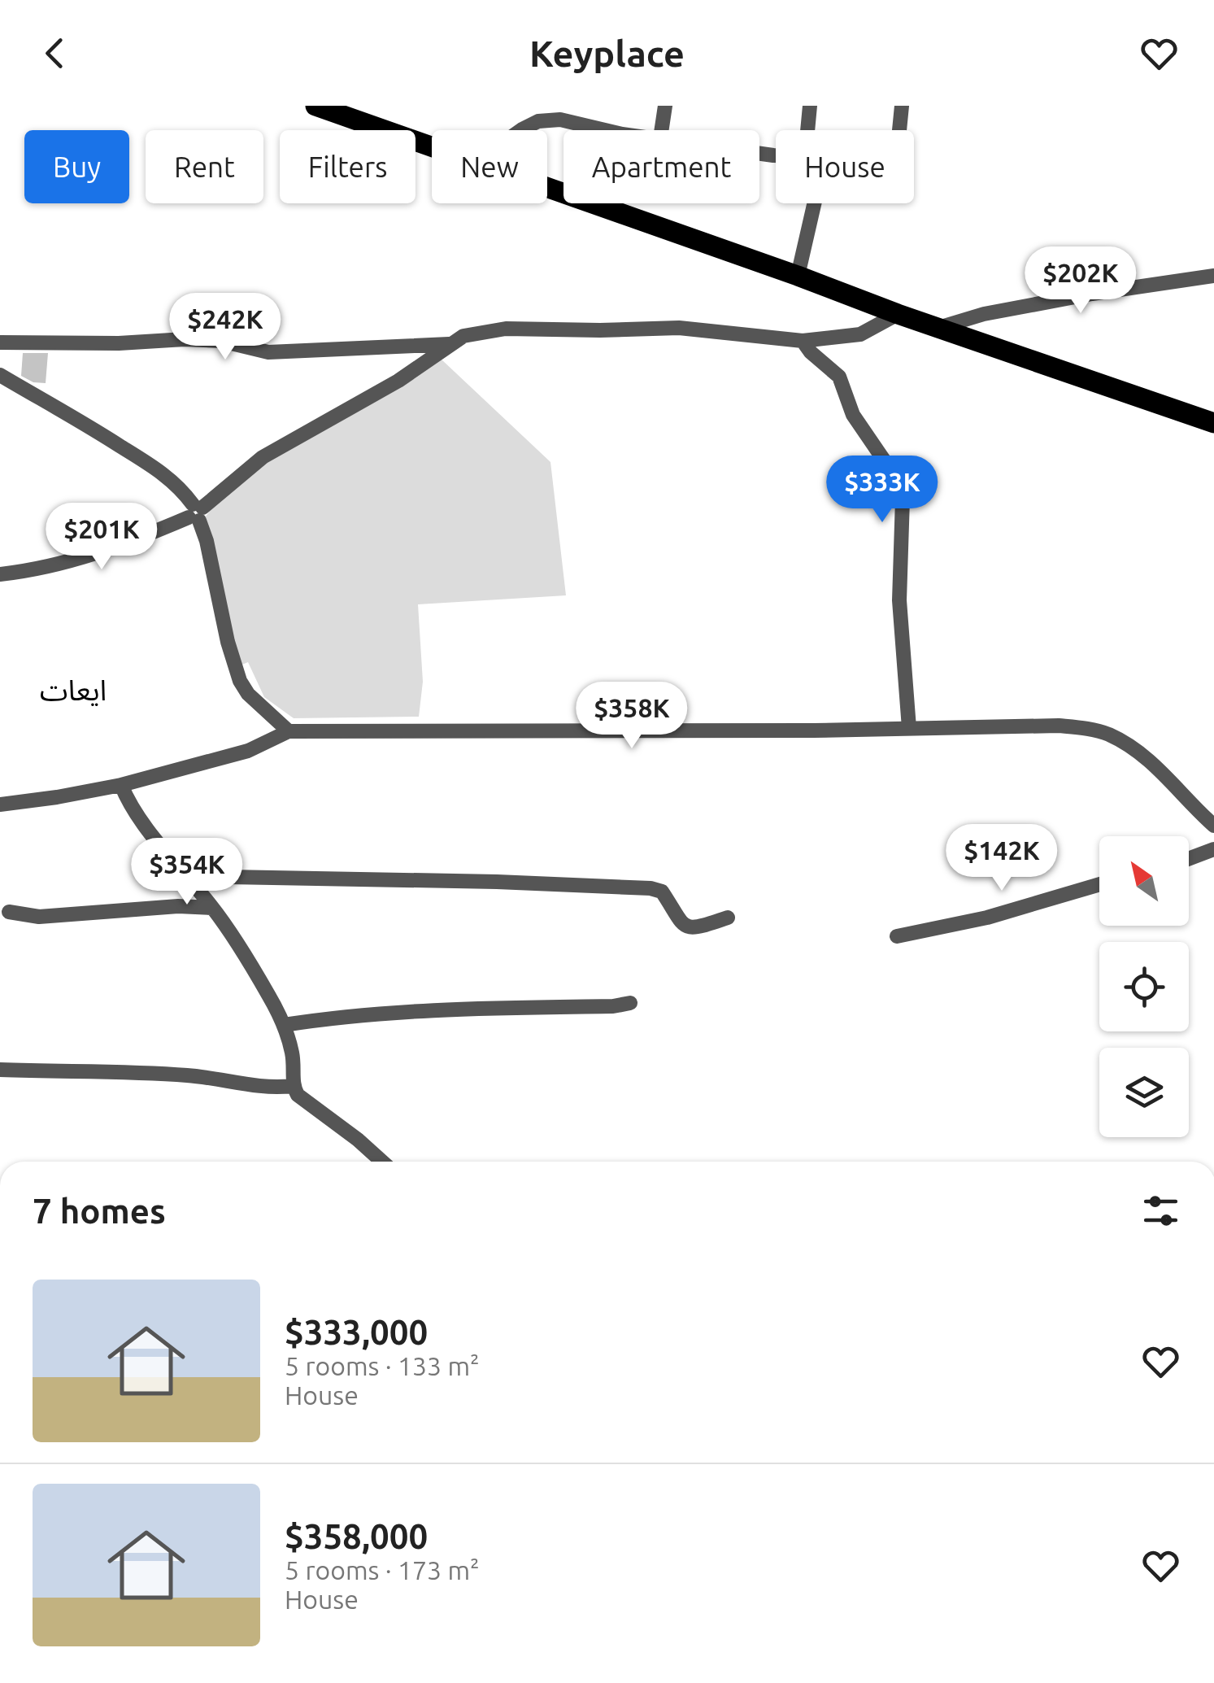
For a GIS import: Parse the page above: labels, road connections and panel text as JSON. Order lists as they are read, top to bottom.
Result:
{
  "districts": ["ايعات"],
  "north": "top left",
  "page": {
    "header": "Keyplace",
    "chip": [
      "Buy",
      "Rent",
      "Filters",
      "New",
      "Apartment",
      "House"
    ],
    "price": [
      "$202K",
      "$242K",
      "$333K",
      "$201K",
      "$358K",
      "$142K",
      "$354K"
    ],
    "heading": "7 homes",
    "list": [
      {
        "name": "$333,000",
        "note": "5 rooms · 133 m² · House"
      },
      {
        "name": "$358,000",
        "note": "5 rooms · 173 m² · House"
      }
    ]
  }
}
